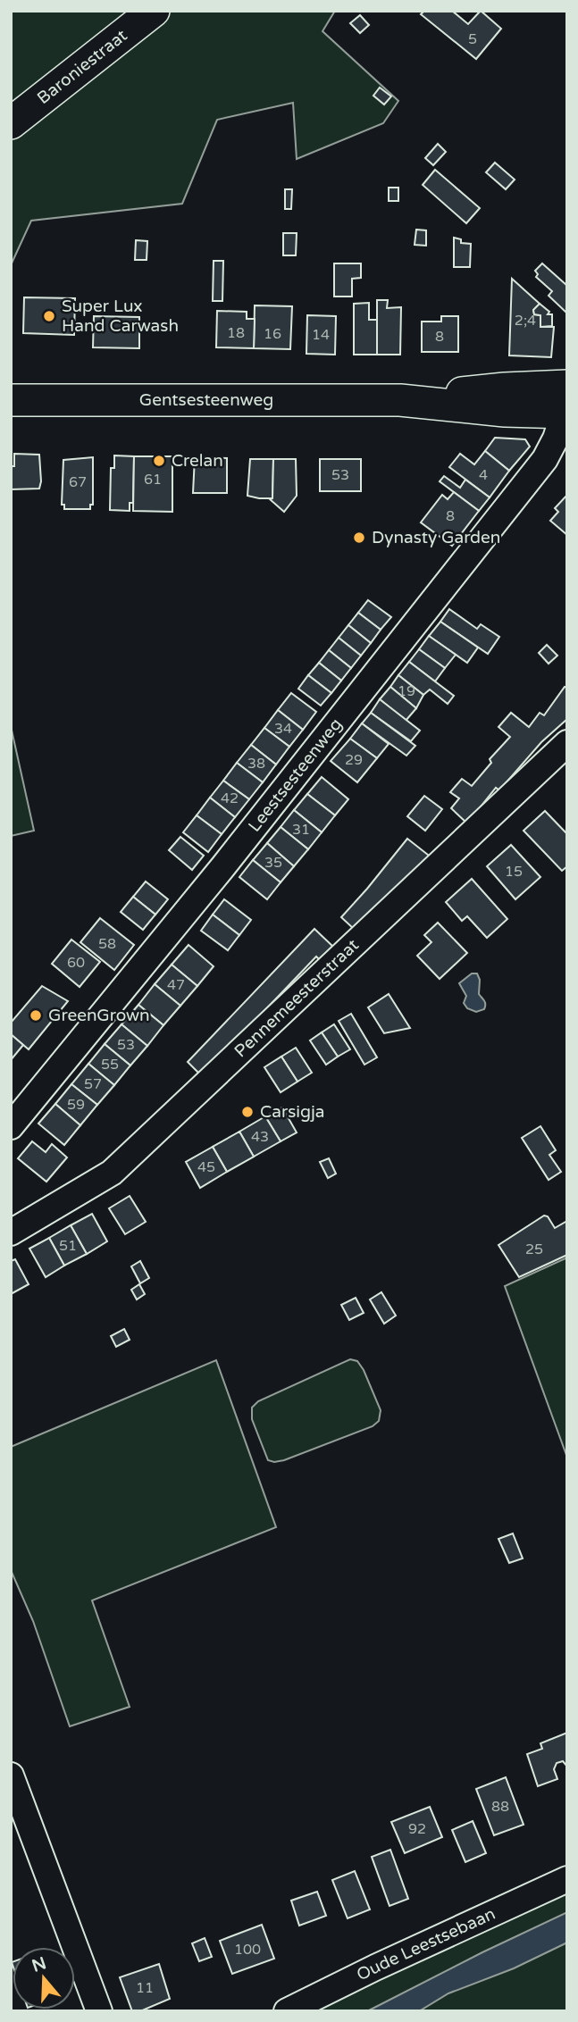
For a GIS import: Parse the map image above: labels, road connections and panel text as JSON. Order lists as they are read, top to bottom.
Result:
{
  "streets": {
    "main road": ["Baroniestraat", "Gentsesteenweg"],
    "street": ["Leestsesteenweg", "Pennemeesterstraat", "Oude Leestsebaan"]
  },
  "crossings": [
    ["Gentsesteenweg", "Leestsesteenweg"]
  ],
  "places": [
    "Super Lux Hand Carwash",
    "Crelan",
    "Dynasty Garden",
    "GreenGrown",
    "Carsigja"
  ],
  "house_numbers": [
    "5",
    "2;4",
    "18",
    "16",
    "14",
    "8",
    "53",
    "4",
    "61",
    "67",
    "8",
    "19",
    "34",
    "29",
    "38",
    "42",
    "31",
    "35",
    "15",
    "58",
    "60",
    "47",
    "53",
    "55",
    "57",
    "59",
    "43",
    "45",
    "51",
    "25",
    "88",
    "92",
    "100",
    "11"
  ],
  "north": "top"
}
